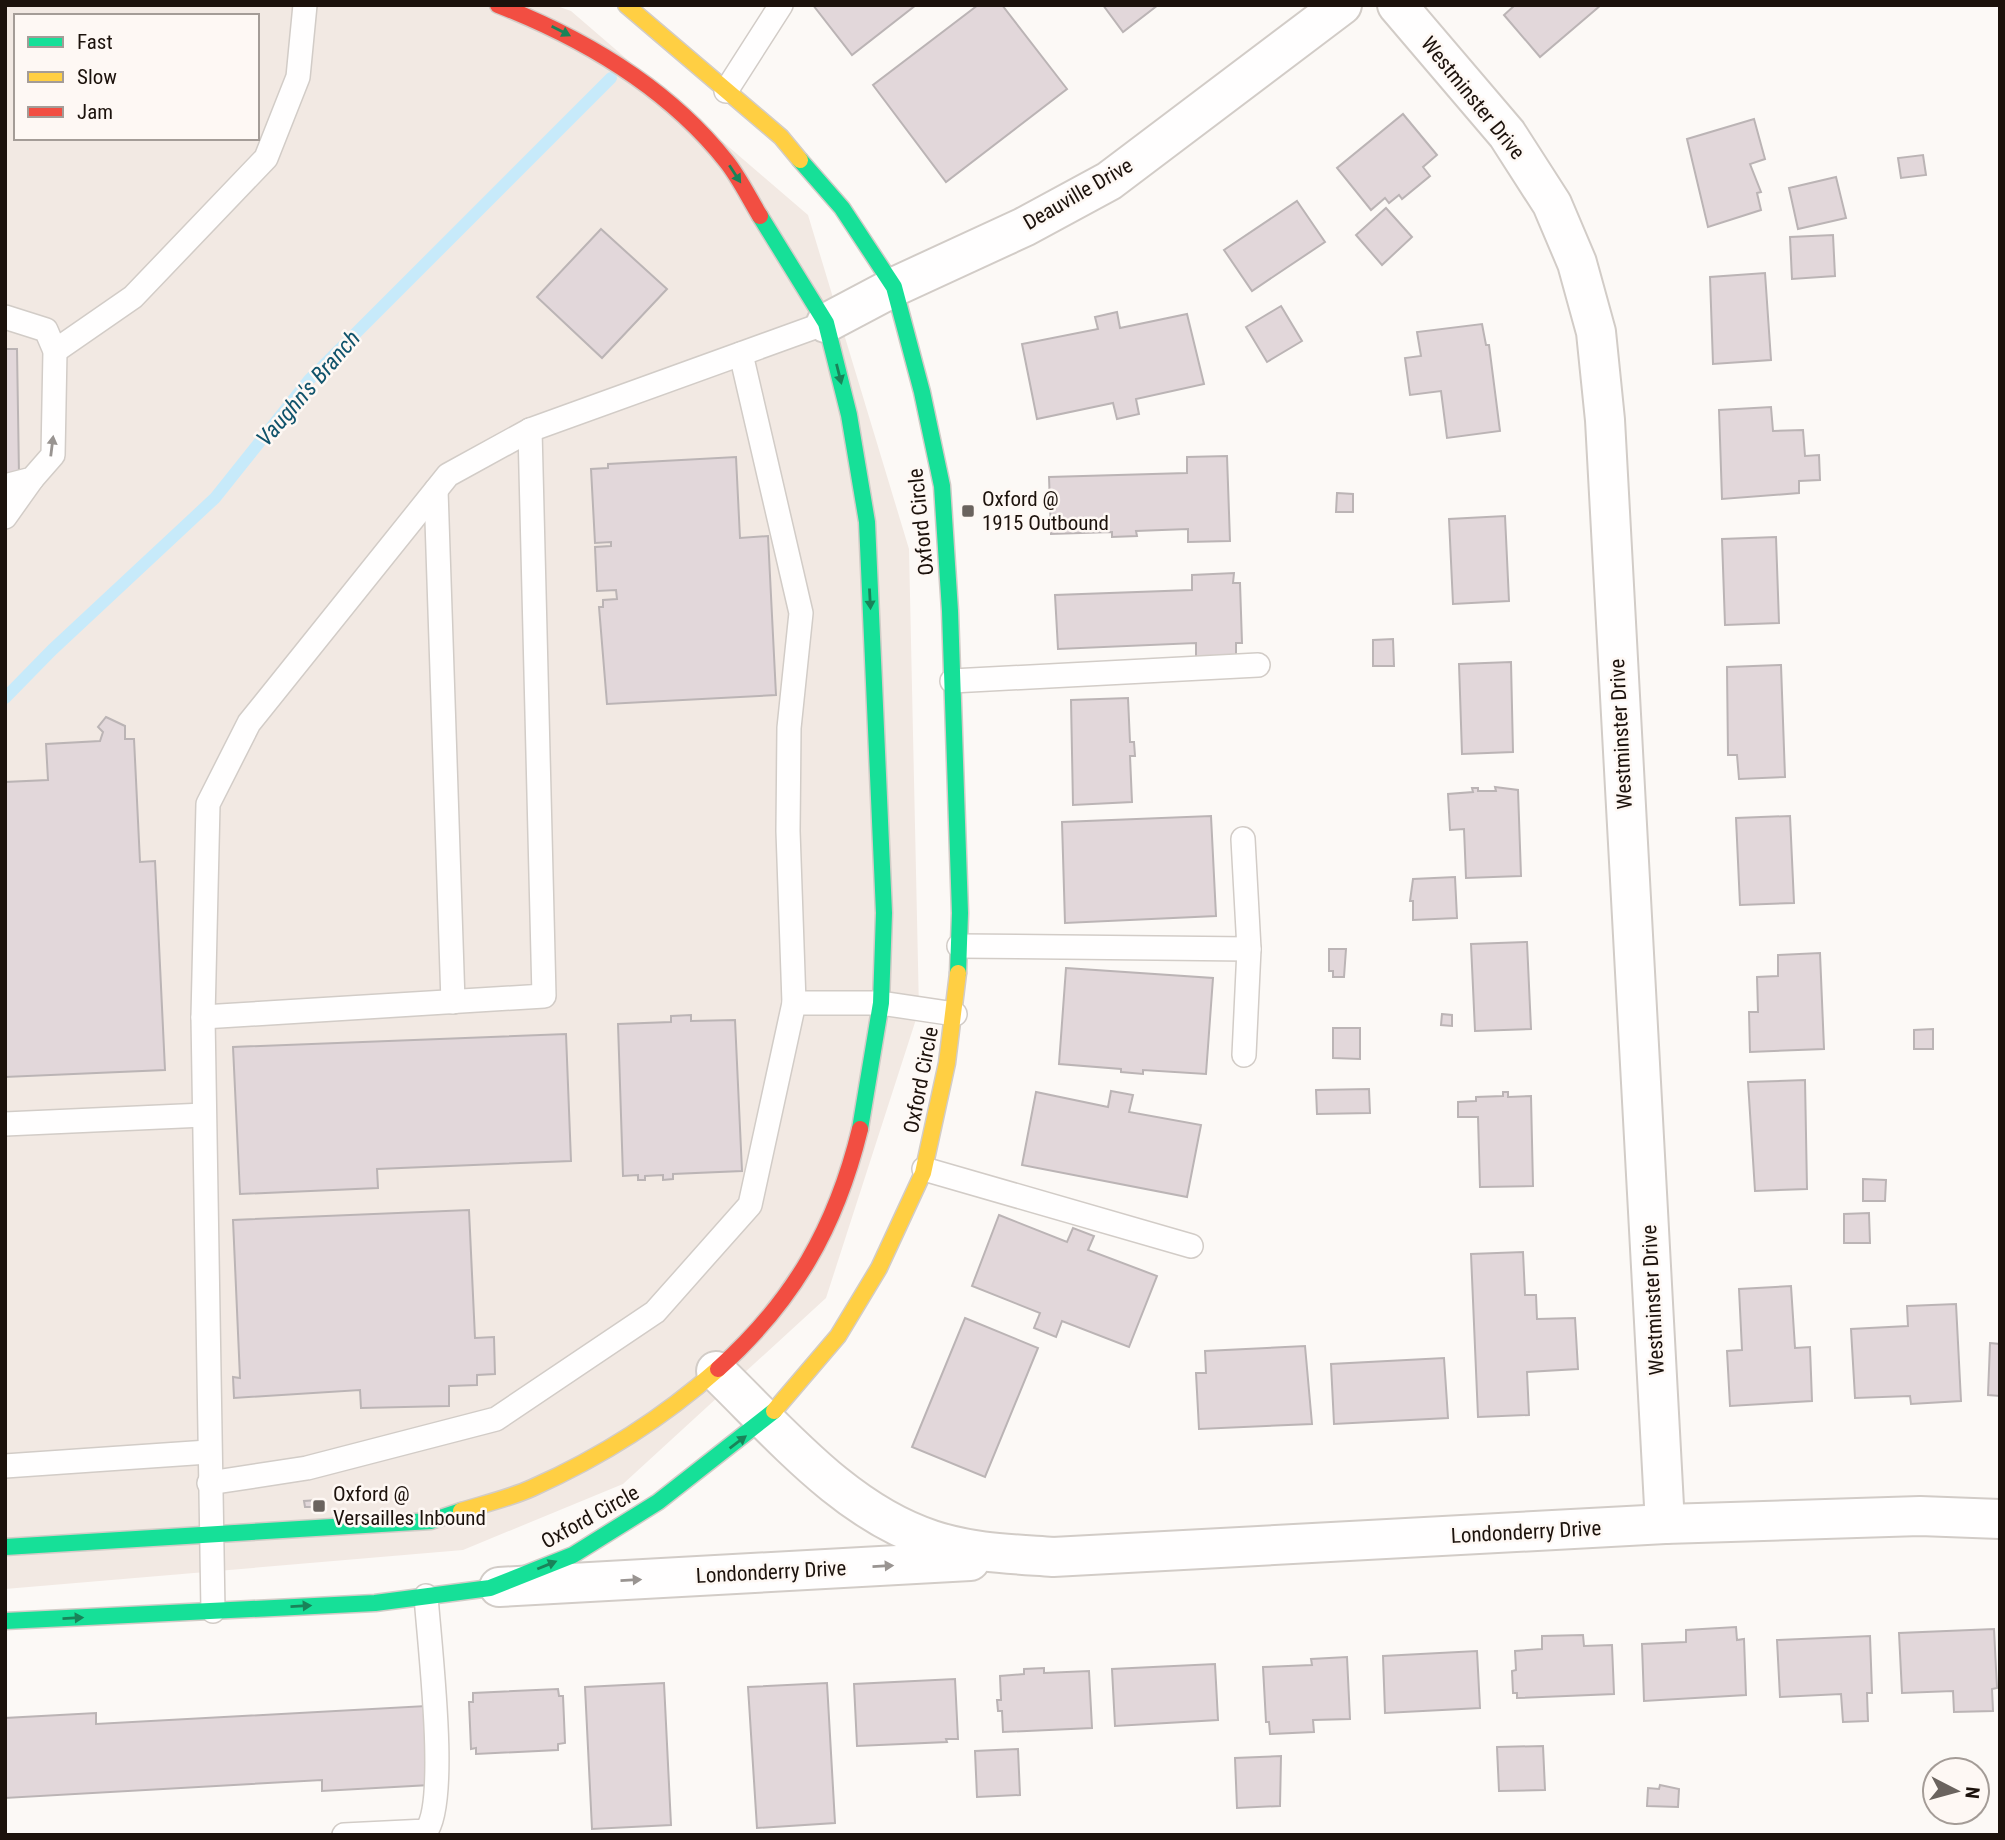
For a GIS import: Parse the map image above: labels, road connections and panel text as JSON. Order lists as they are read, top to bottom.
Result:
{
  "streets": {
    "street": [
      "Westminster Drive",
      "Deauville Drive",
      "Oxford Circle",
      "Londonderry Drive"
    ]
  },
  "crossings": [
    ["Westminster Drive", "Londonderry Drive"],
    ["Deauville Drive", "Oxford Circle"],
    ["Oxford Circle", "Londonderry Drive"]
  ],
  "water": ["Vaughn's Branch"],
  "places": {
    "transit": ["Oxford @ 1915 Outbound", "Oxford @ Versailles Inbound"]
  },
  "legend": ["Fast", "Slow", "Jam"],
  "north": "right"
}
